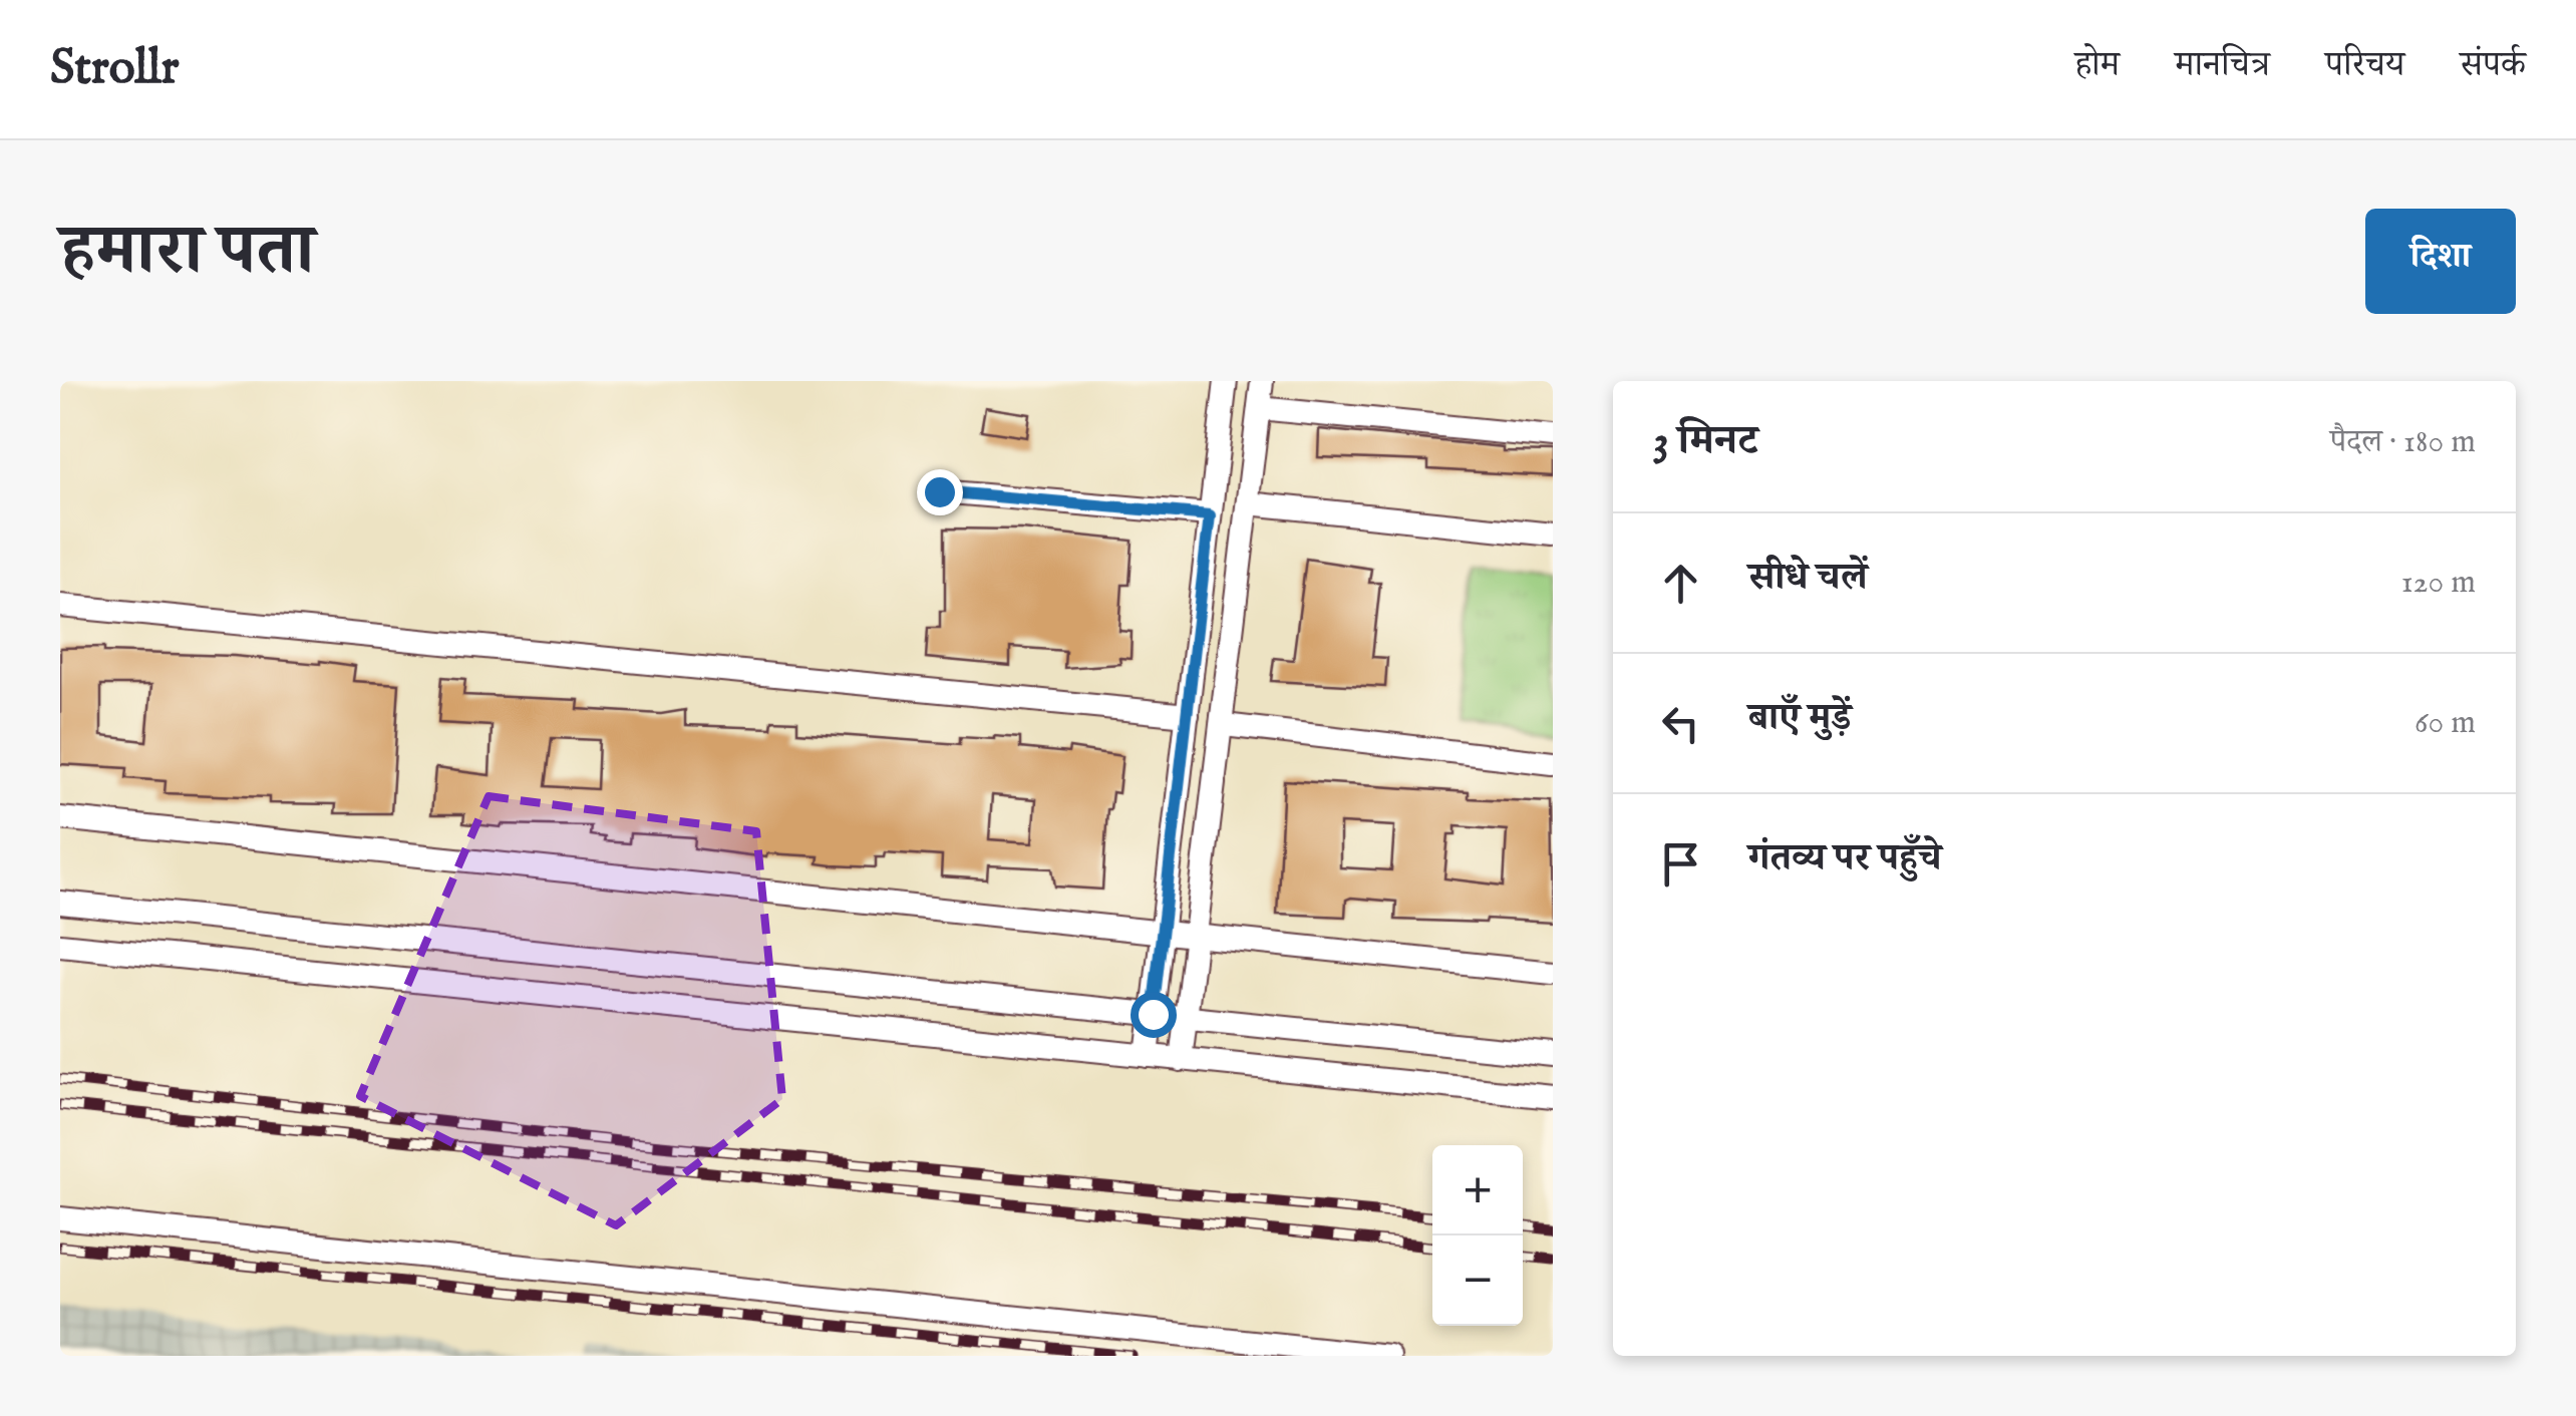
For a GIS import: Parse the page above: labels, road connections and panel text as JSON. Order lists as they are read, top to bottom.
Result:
{
  "page": {
    "header": "Strollr",
    "nav": [
      "होम",
      "मानचित्र",
      "परिचय",
      "संपर्क"
    ],
    "title": "हमारा पता",
    "buttons": "दिशा",
    "heading": ["3 मिनट", "पैदल · 180 m"],
    "list": [
      ["सीधे चलें", "120 m"],
      ["बाएँ मुड़ें", "60 m"],
      "गंतव्य पर पहुँचे"
    ],
    "map_buttons": ["+", "−"]
  }
}
